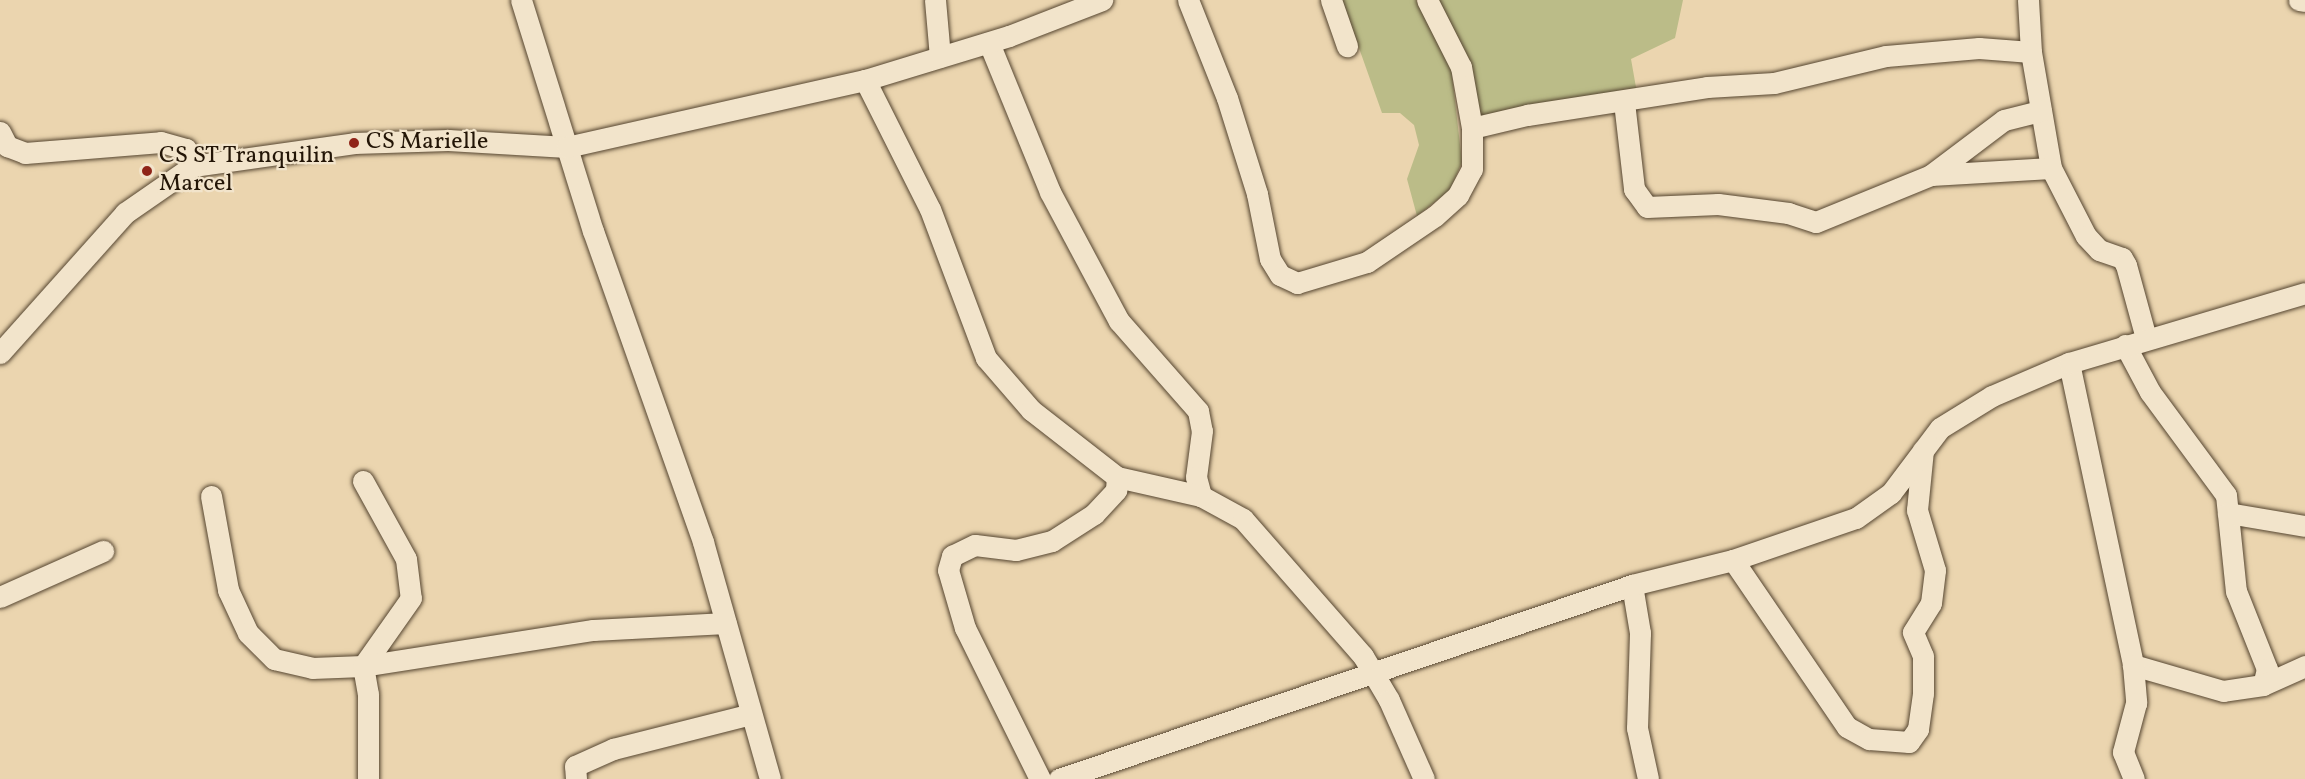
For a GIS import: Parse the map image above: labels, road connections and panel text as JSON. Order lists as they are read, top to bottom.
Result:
{
  "places": ["CS Marielle", "CS ST Tranquilin Marcel"]
}
